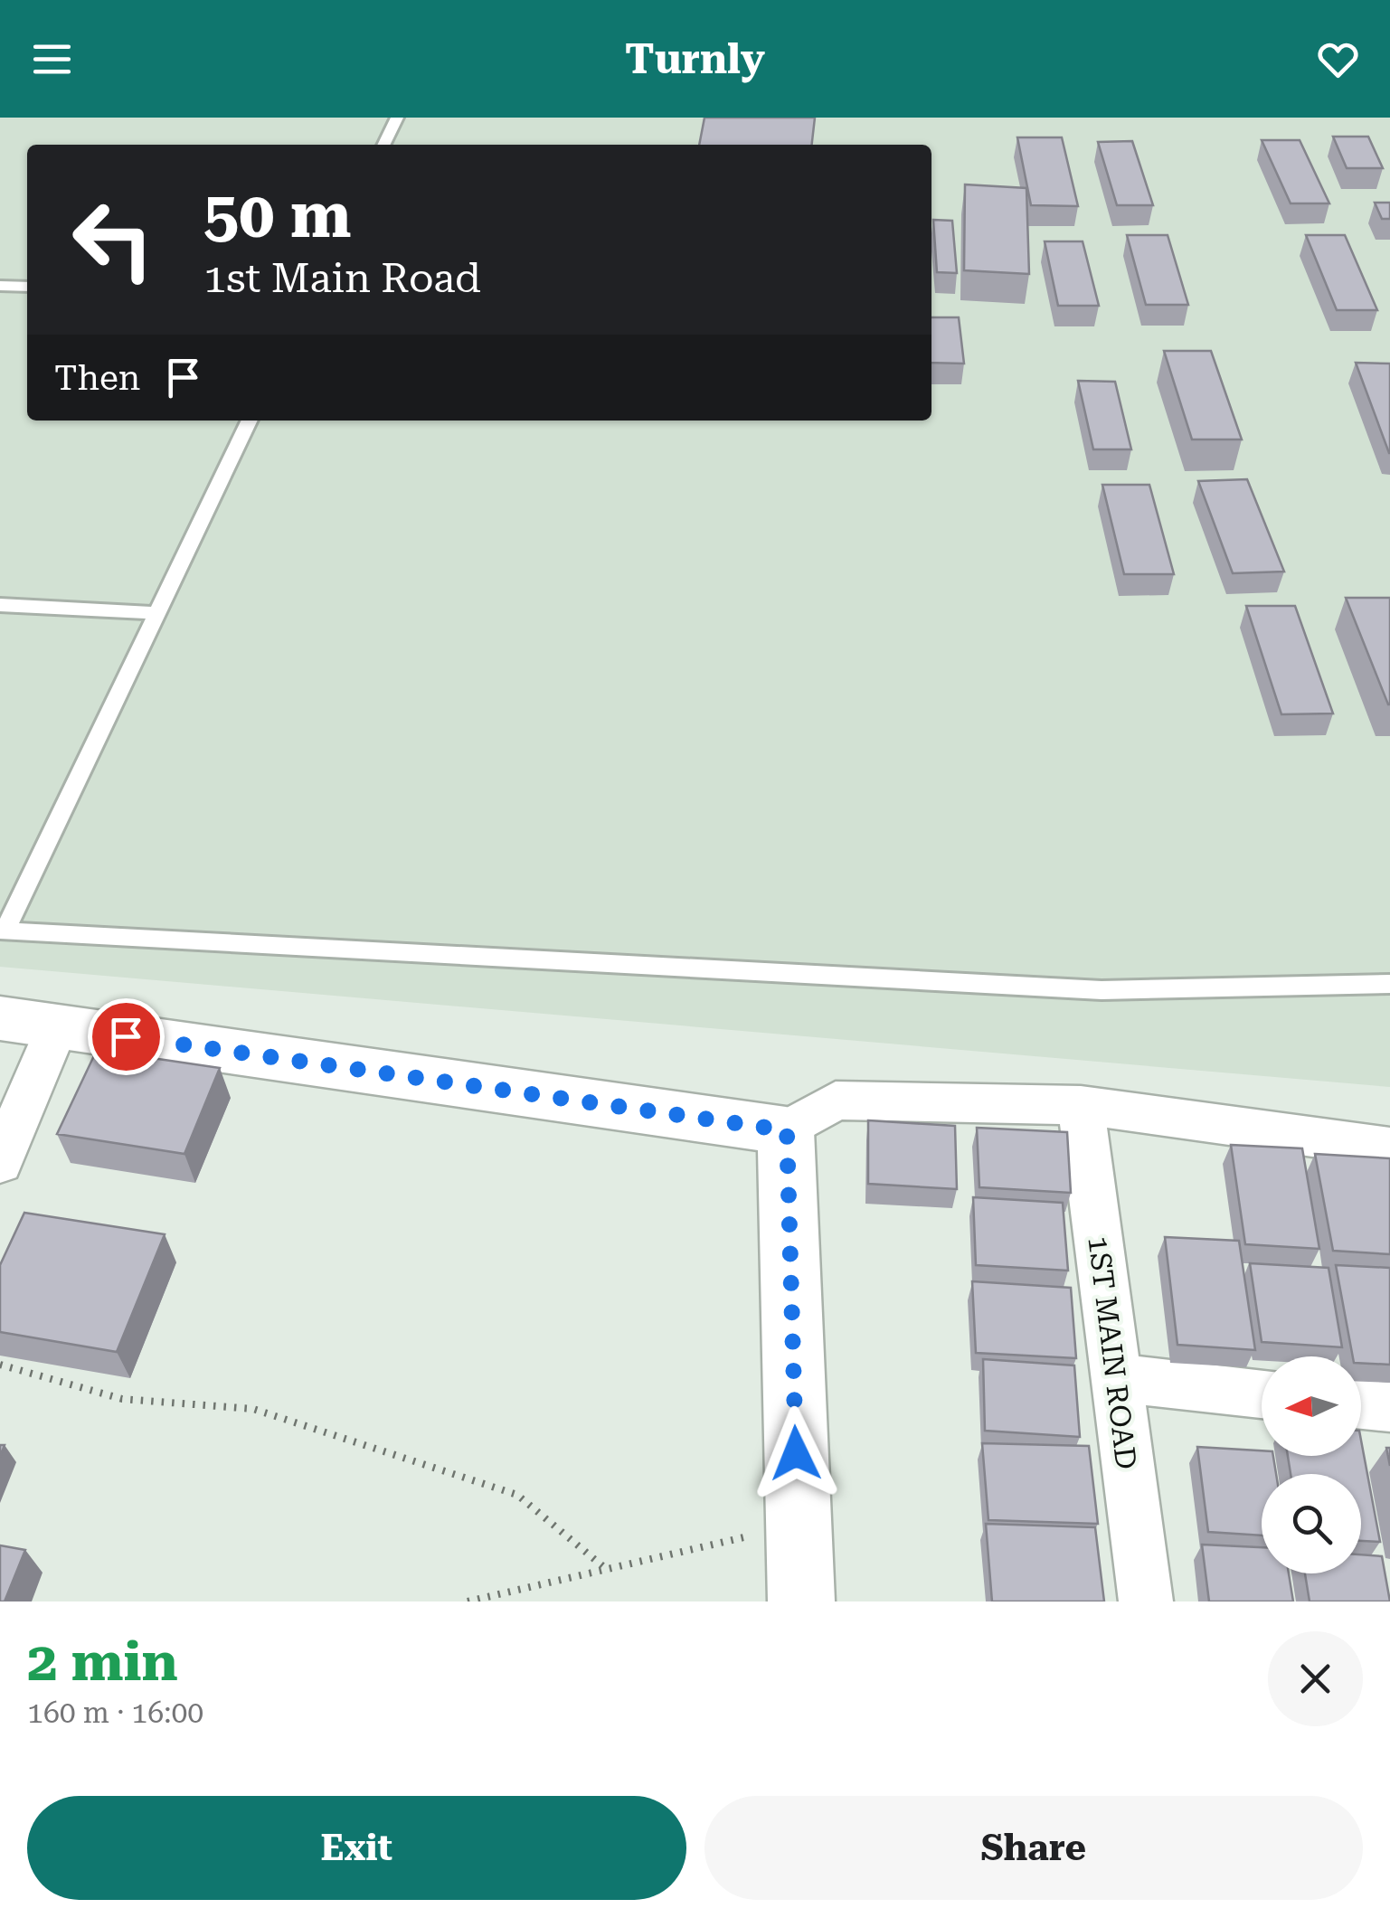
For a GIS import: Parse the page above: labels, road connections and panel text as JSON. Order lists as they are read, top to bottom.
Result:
{
  "streets": {
    "street": ["1ST MAIN ROAD"]
  },
  "north": "left",
  "page": {
    "header": "Turnly",
    "turn": ["50 m", "1st Main Road"],
    "then": "Then",
    "heading": ["2 min", "160 m · 16:00"],
    "buttons": ["Exit", "Share"]
  }
}
